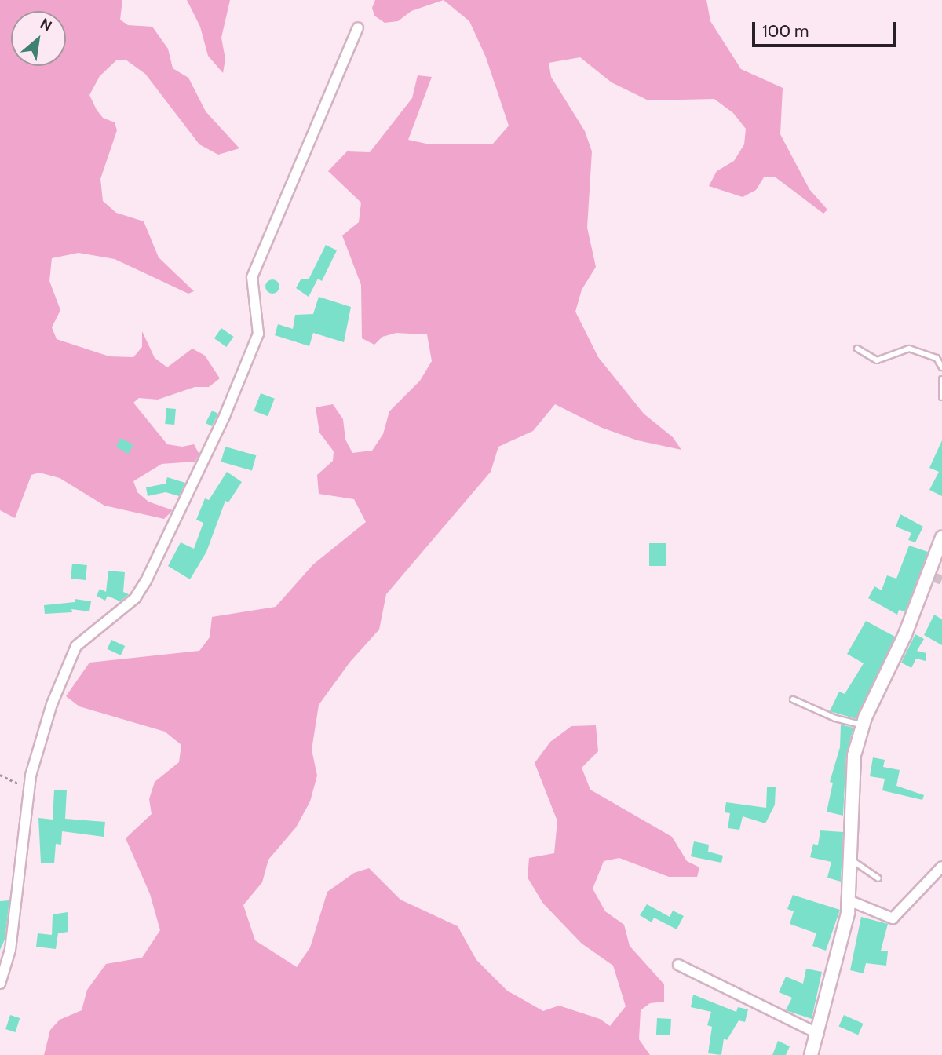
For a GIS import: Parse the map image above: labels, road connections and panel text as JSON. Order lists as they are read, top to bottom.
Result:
{
  "scale_bar": "100 m",
  "north": "top right"
}
